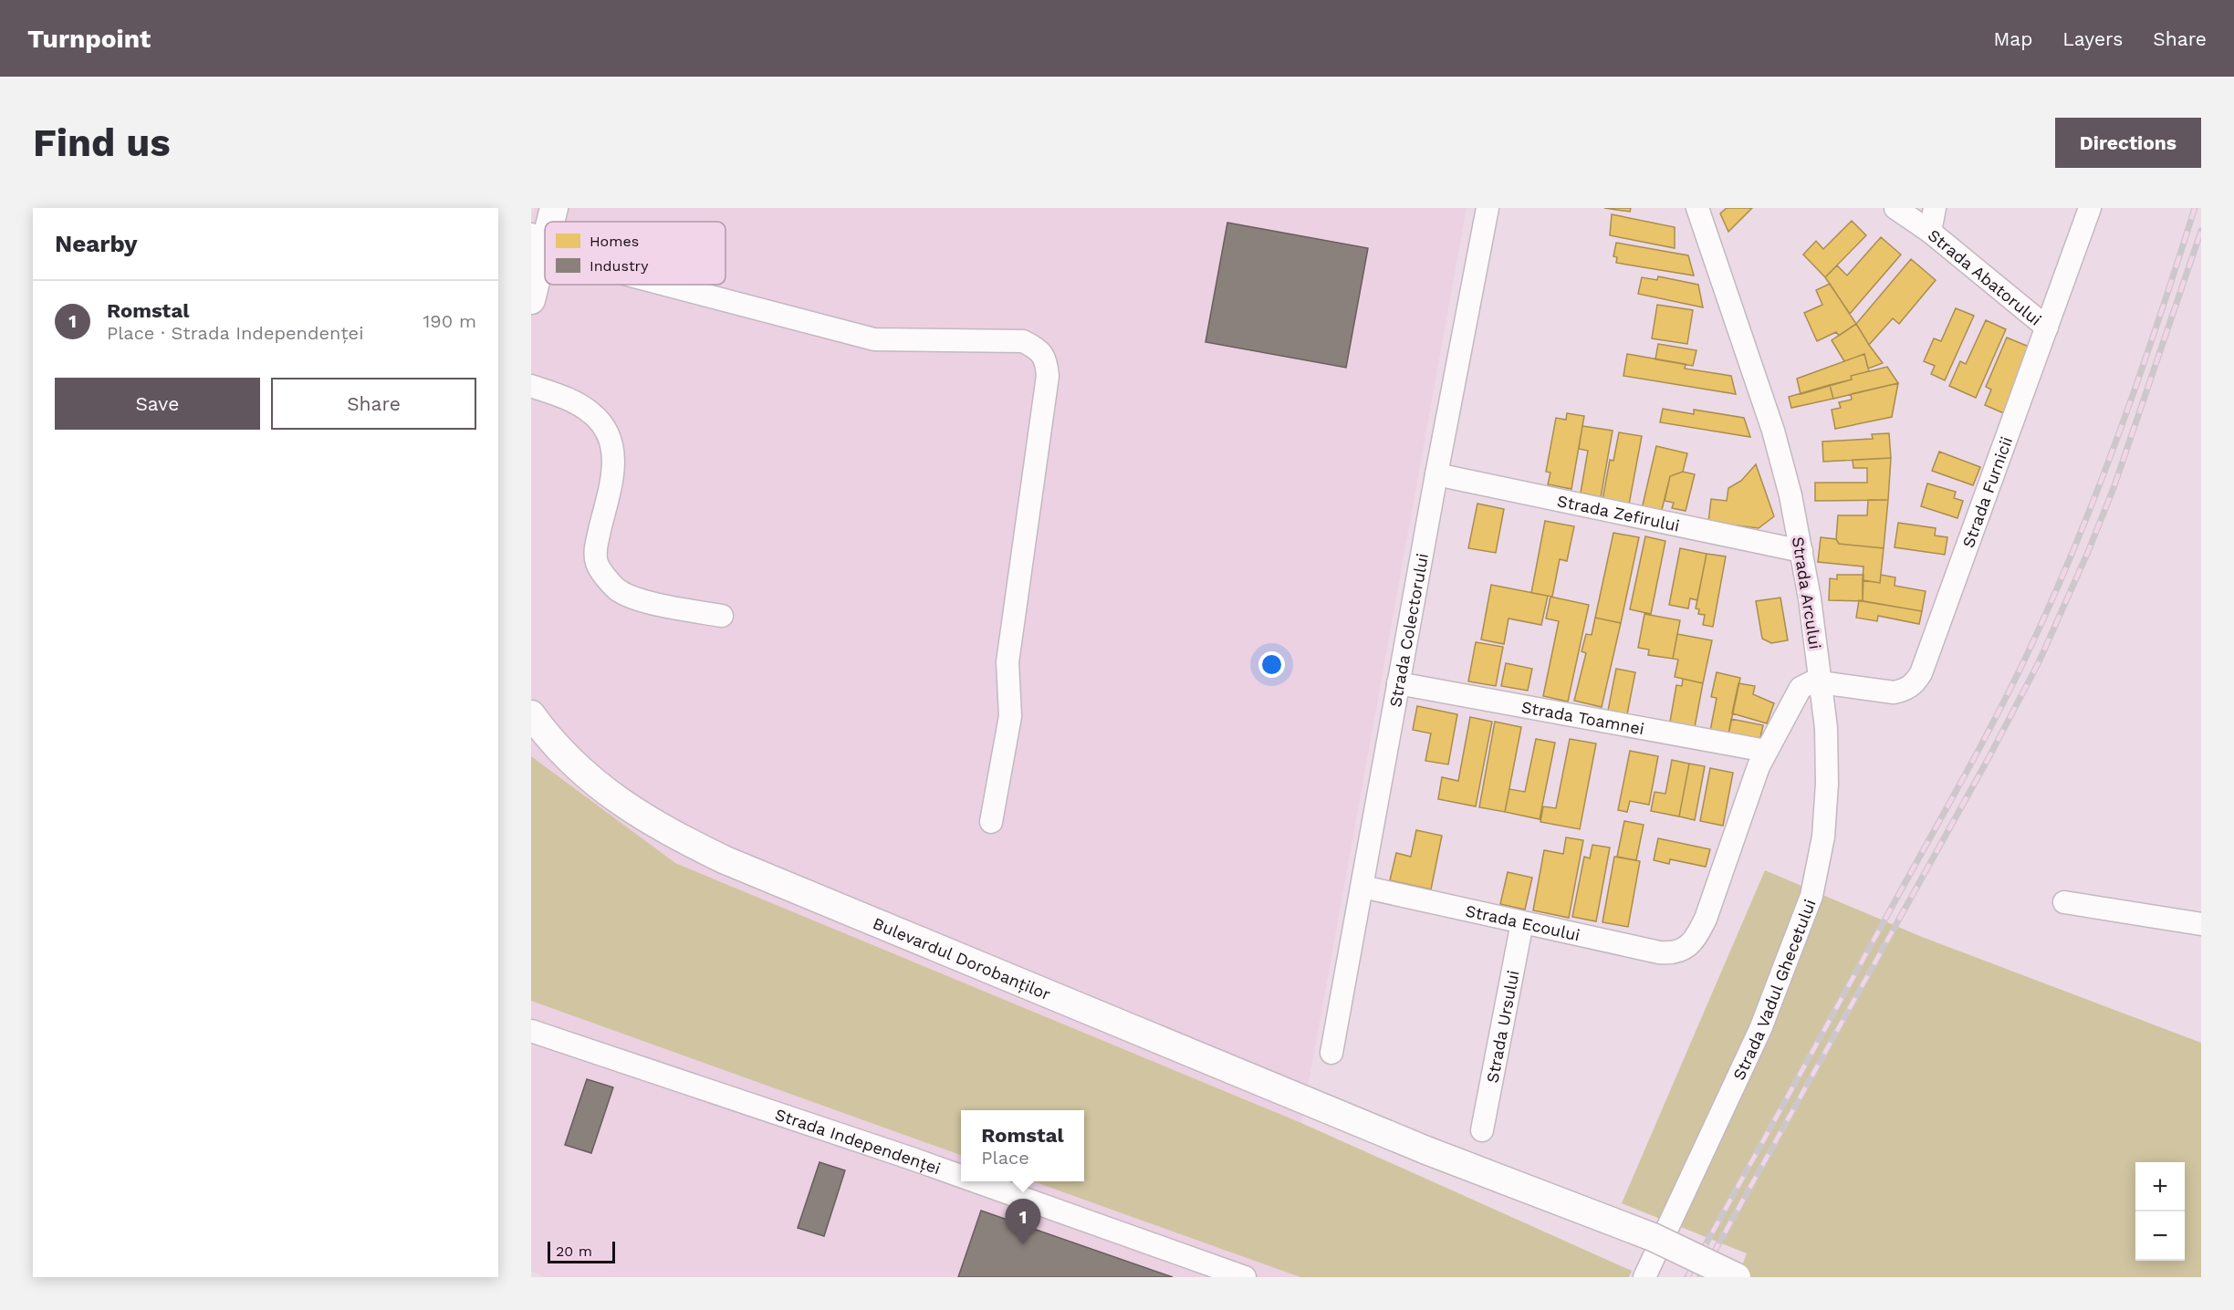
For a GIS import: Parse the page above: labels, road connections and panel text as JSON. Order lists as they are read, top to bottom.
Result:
{
  "streets": {
    "main road": ["Bulevardul Dorobanților"],
    "street": [
      "Strada Abatorului",
      "Strada Furnicii",
      "Strada Zefirului",
      "Strada Arcului",
      "Strada Colectorului",
      "Strada Toamnei",
      "Strada Ecoului",
      "Strada Vadul Ghecetului",
      "Strada Ursului",
      "Strada Independenței"
    ]
  },
  "crossings": [
    ["Strada Abatorului", "Strada Furnicii"],
    ["Strada Furnicii", "Strada Arcului"],
    ["Strada Furnicii", "Strada Vadul Ghecetului"],
    ["Strada Zefirului", "Strada Arcului"],
    ["Strada Zefirului", "Strada Colectorului"],
    ["Strada Arcului", "Strada Vadul Ghecetului"],
    ["Strada Colectorului", "Strada Toamnei"],
    ["Strada Colectorului", "Strada Ecoului"],
    ["Strada Toamnei", "Strada Ecoului"],
    ["Strada Ecoului", "Strada Ursului"]
  ],
  "legend": ["Homes", "Industry"],
  "scale_bar": "20 m",
  "page": {
    "header": "Turnpoint",
    "nav": ["Map", "Layers", "Share"],
    "buttons": [
      "Directions",
      ["Save", "Share"]
    ],
    "title": "Find us",
    "heading": "Nearby",
    "list": [
      {
        "mark": "1",
        "name": "Romstal",
        "note": "Place · Strada Independenței",
        "value": "190 m"
      }
    ],
    "popup": ["Romstal", "Place"],
    "map_buttons": ["+", "−"],
    "pins": "1",
    "scale": "20 m"
  }
}
